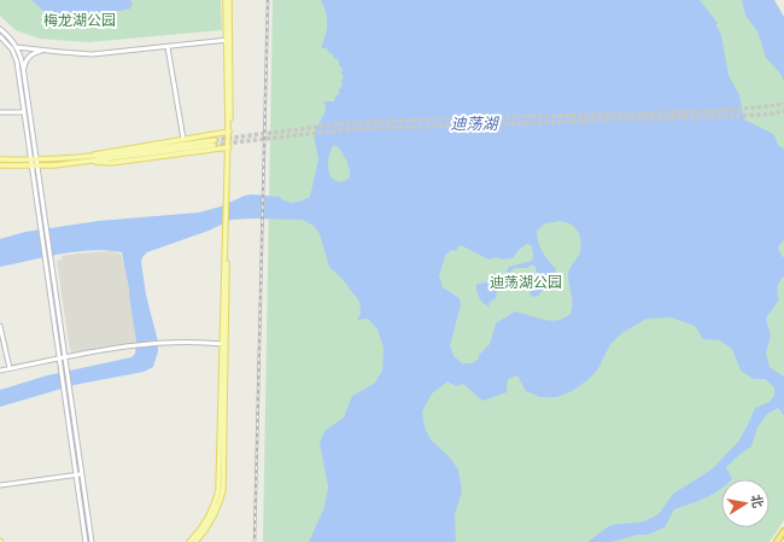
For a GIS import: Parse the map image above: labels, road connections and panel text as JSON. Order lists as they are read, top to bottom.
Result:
{
  "water": ["迪荡湖"],
  "parks": ["梅龙湖公园", "迪荡湖公园"],
  "north": "right"
}
